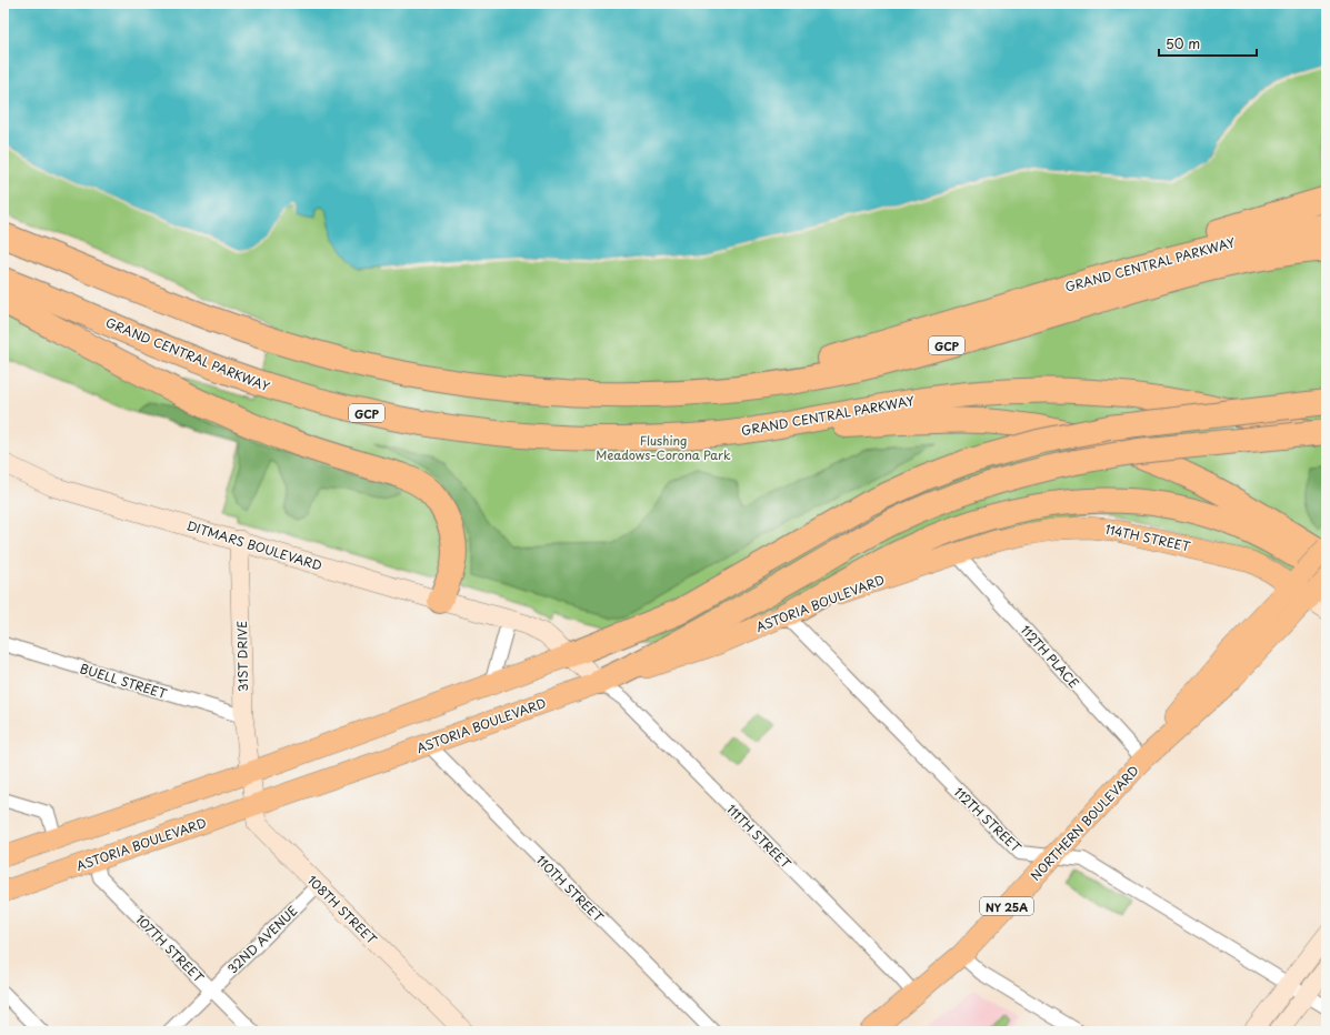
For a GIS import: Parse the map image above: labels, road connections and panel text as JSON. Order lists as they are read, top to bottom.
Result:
{
  "streets": {
    "highway": ["GRAND CENTRAL PARKWAY", "GCP"],
    "main road": [
      "114TH STREET",
      "ASTORIA BOULEVARD",
      "NORTHERN BOULEVARD",
      "NY 25A"
    ],
    "street": [
      "DITMARS BOULEVARD",
      "31ST DRIVE",
      "112TH PLACE",
      "BUELL STREET",
      "112TH STREET",
      "111TH STREET",
      "110TH STREET",
      "108TH STREET",
      "32ND AVENUE",
      "107TH STREET"
    ]
  },
  "crossings": [
    ["114TH STREET", "ASTORIA BOULEVARD"],
    ["114TH STREET", "112TH PLACE"],
    ["114TH STREET", "NORTHERN BOULEVARD"],
    ["DITMARS BOULEVARD", "ASTORIA BOULEVARD"],
    ["DITMARS BOULEVARD", "31ST DRIVE"],
    ["DITMARS BOULEVARD", "111TH STREET"],
    ["ASTORIA BOULEVARD", "112TH PLACE"],
    ["ASTORIA BOULEVARD", "112TH STREET"],
    ["ASTORIA BOULEVARD", "111TH STREET"],
    ["ASTORIA BOULEVARD", "110TH STREET"],
    ["ASTORIA BOULEVARD", "108TH STREET"],
    ["ASTORIA BOULEVARD", "107TH STREET"],
    ["31ST DRIVE", "BUELL STREET"],
    ["31ST DRIVE", "108TH STREET"],
    ["112TH PLACE", "NORTHERN BOULEVARD"],
    ["112TH STREET", "NORTHERN BOULEVARD"],
    ["NORTHERN BOULEVARD", "111TH STREET"],
    ["108TH STREET", "32ND AVENUE"],
    ["32ND AVENUE", "107TH STREET"]
  ],
  "parks": ["Flushing Meadows-Corona Park"],
  "scale_bar": "50 m"
}
